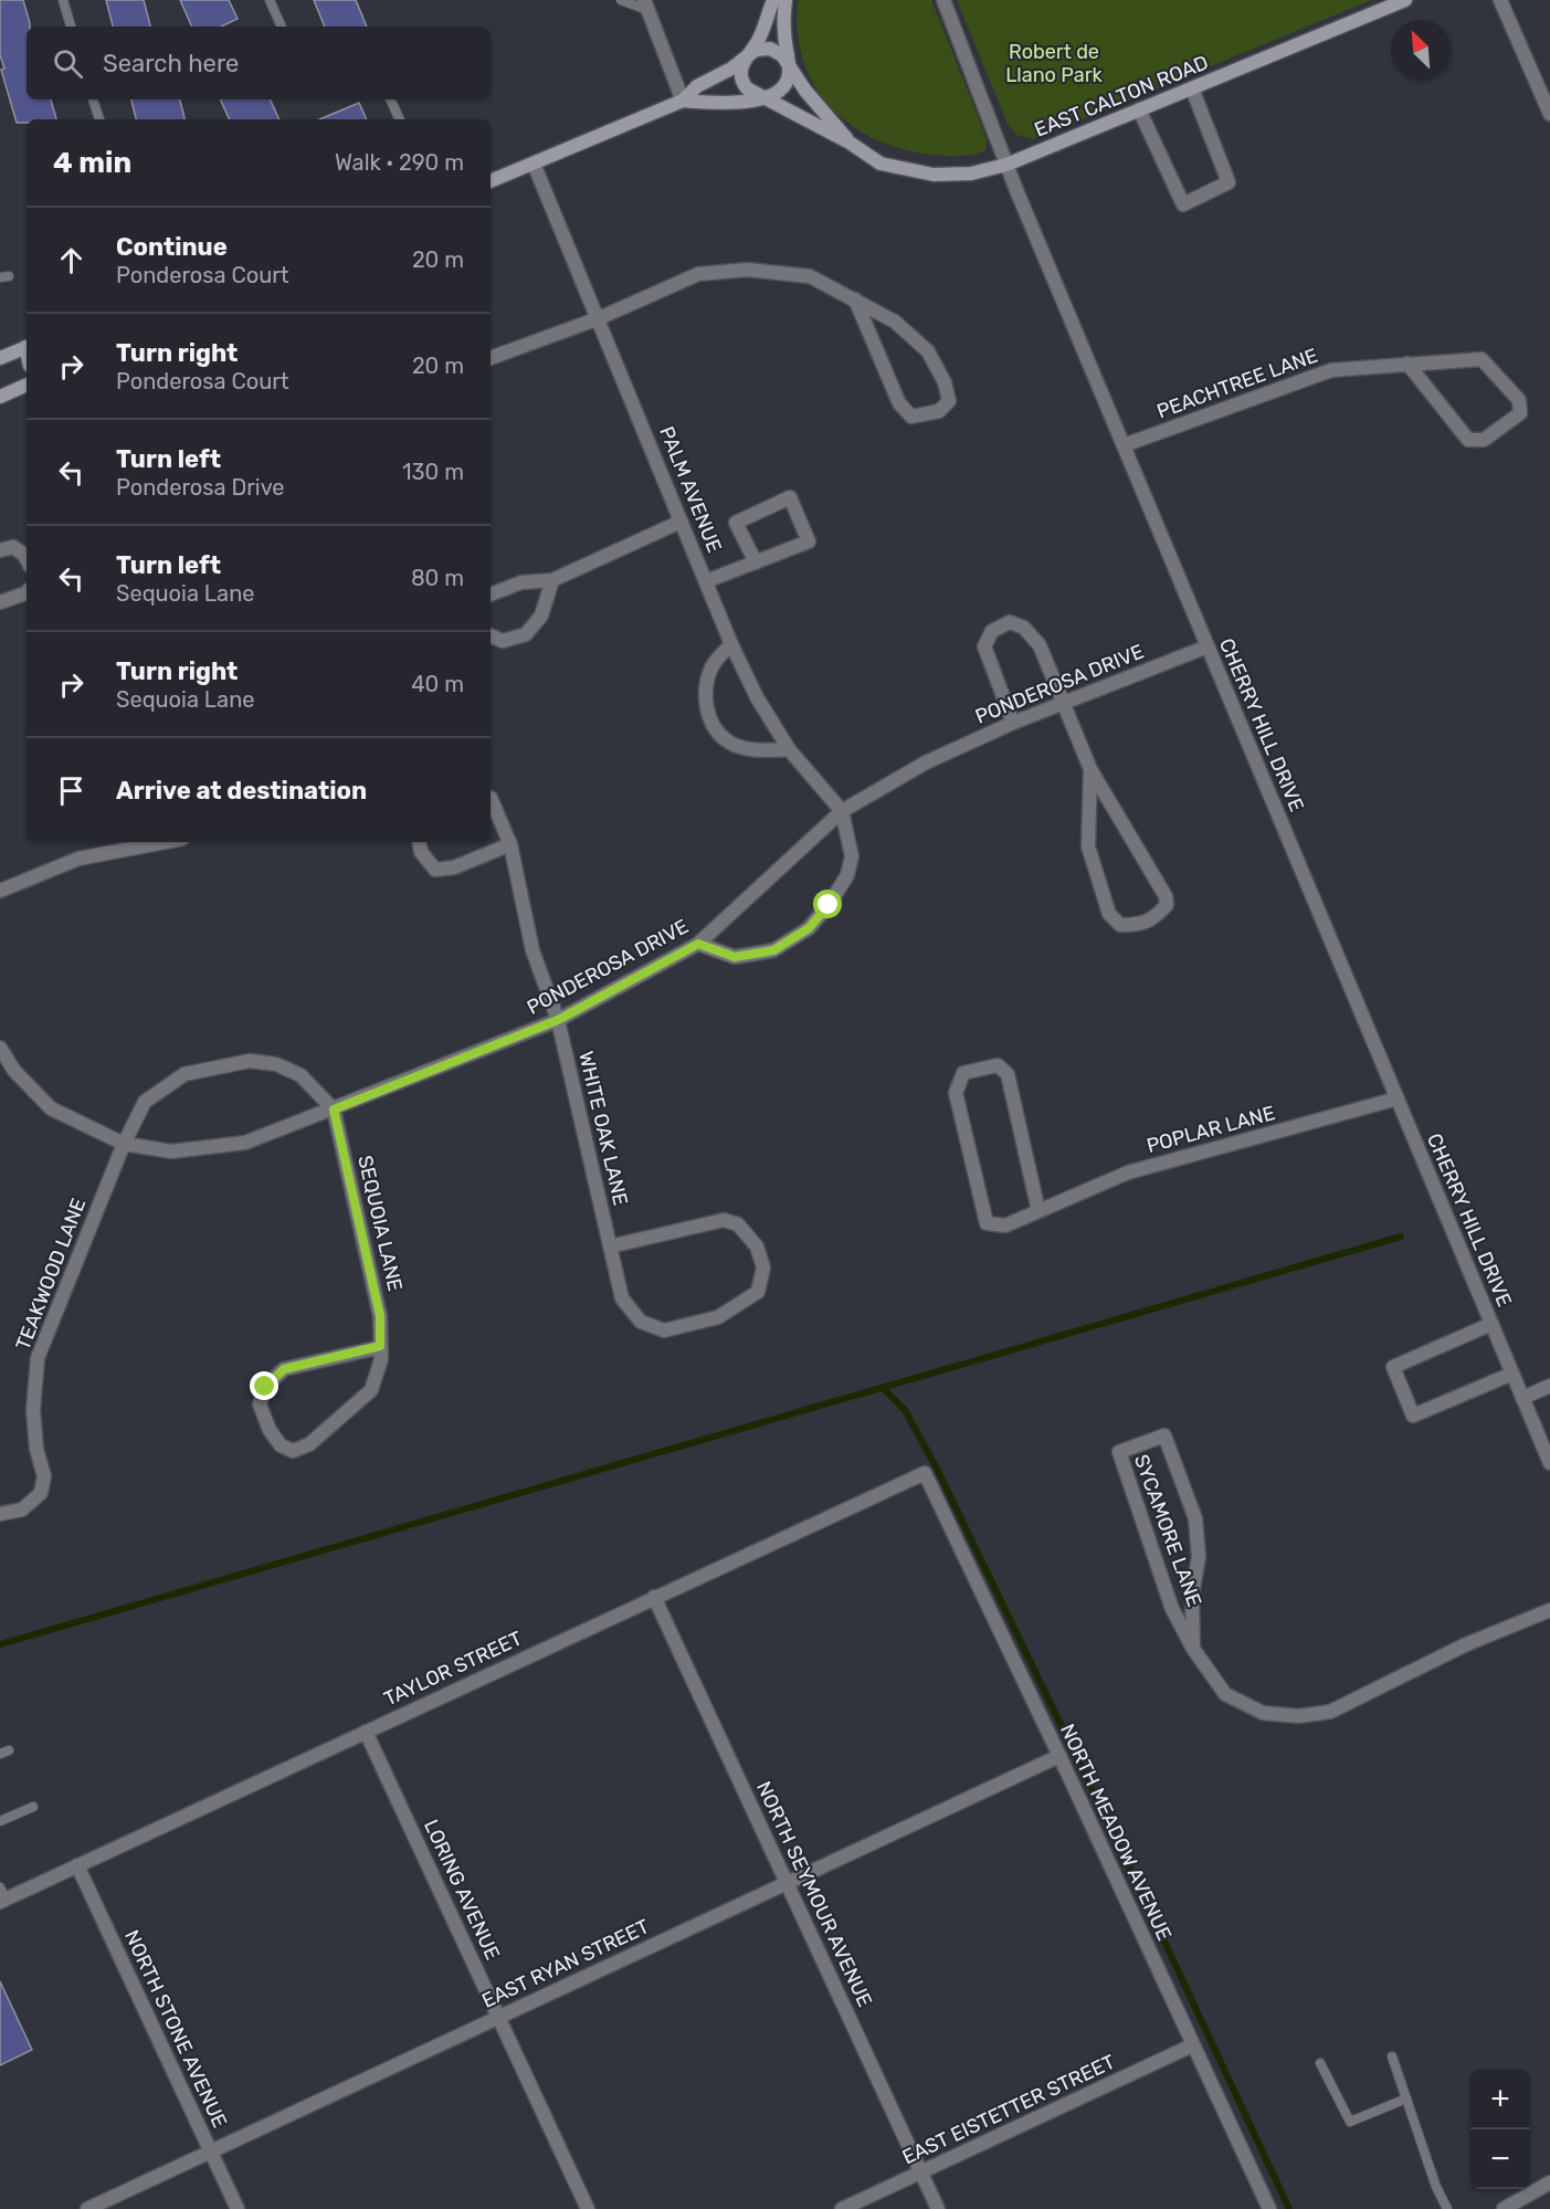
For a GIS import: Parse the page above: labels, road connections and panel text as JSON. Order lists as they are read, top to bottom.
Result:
{
  "streets": {
    "main road": ["EAST CALTON ROAD"],
    "street": [
      "PEACHTREE LANE",
      "PALM AVENUE",
      "PONDEROSA DRIVE",
      "CHERRY HILL DRIVE",
      "WHITE OAK LANE",
      "POPLAR LANE",
      "SEQUOIA LANE",
      "TEAKWOOD LANE",
      "SYCAMORE LANE",
      "TAYLOR STREET",
      "NORTH MEADOW AVENUE",
      "LORING AVENUE",
      "NORTH SEYMOUR AVENUE",
      "EAST RYAN STREET",
      "NORTH STONE AVENUE",
      "EAST EISTETTER STREET"
    ]
  },
  "crossings": [
    ["EAST CALTON ROAD", "CHERRY HILL DRIVE"],
    ["PEACHTREE LANE", "CHERRY HILL DRIVE"],
    ["PALM AVENUE", "PONDEROSA DRIVE"],
    ["PONDEROSA DRIVE", "CHERRY HILL DRIVE"],
    ["PONDEROSA DRIVE", "WHITE OAK LANE"],
    ["PONDEROSA DRIVE", "SEQUOIA LANE"],
    ["PONDEROSA DRIVE", "TEAKWOOD LANE"],
    ["CHERRY HILL DRIVE", "POPLAR LANE"],
    ["TAYLOR STREET", "NORTH MEADOW AVENUE"],
    ["TAYLOR STREET", "LORING AVENUE"],
    ["TAYLOR STREET", "NORTH SEYMOUR AVENUE"],
    ["TAYLOR STREET", "NORTH STONE AVENUE"],
    ["NORTH MEADOW AVENUE", "EAST RYAN STREET"],
    ["NORTH MEADOW AVENUE", "EAST EISTETTER STREET"],
    ["LORING AVENUE", "EAST RYAN STREET"],
    ["NORTH SEYMOUR AVENUE", "EAST RYAN STREET"],
    ["NORTH SEYMOUR AVENUE", "EAST EISTETTER STREET"],
    ["EAST RYAN STREET", "NORTH STONE AVENUE"]
  ],
  "parks": ["Robert de Llano Park"],
  "north": "top left",
  "page": {
    "search": "Search here",
    "heading": ["4 min", "Walk · 290 m"],
    "list": [
      ["Continue", "Ponderosa Court", "20 m"],
      ["Turn right", "Ponderosa Court", "20 m"],
      ["Turn left", "Ponderosa Drive", "130 m"],
      ["Turn left", "Sequoia Lane", "80 m"],
      ["Turn right", "Sequoia Lane", "40 m"],
      "Arrive at destination"
    ],
    "map_buttons": ["+", "−"]
  }
}
